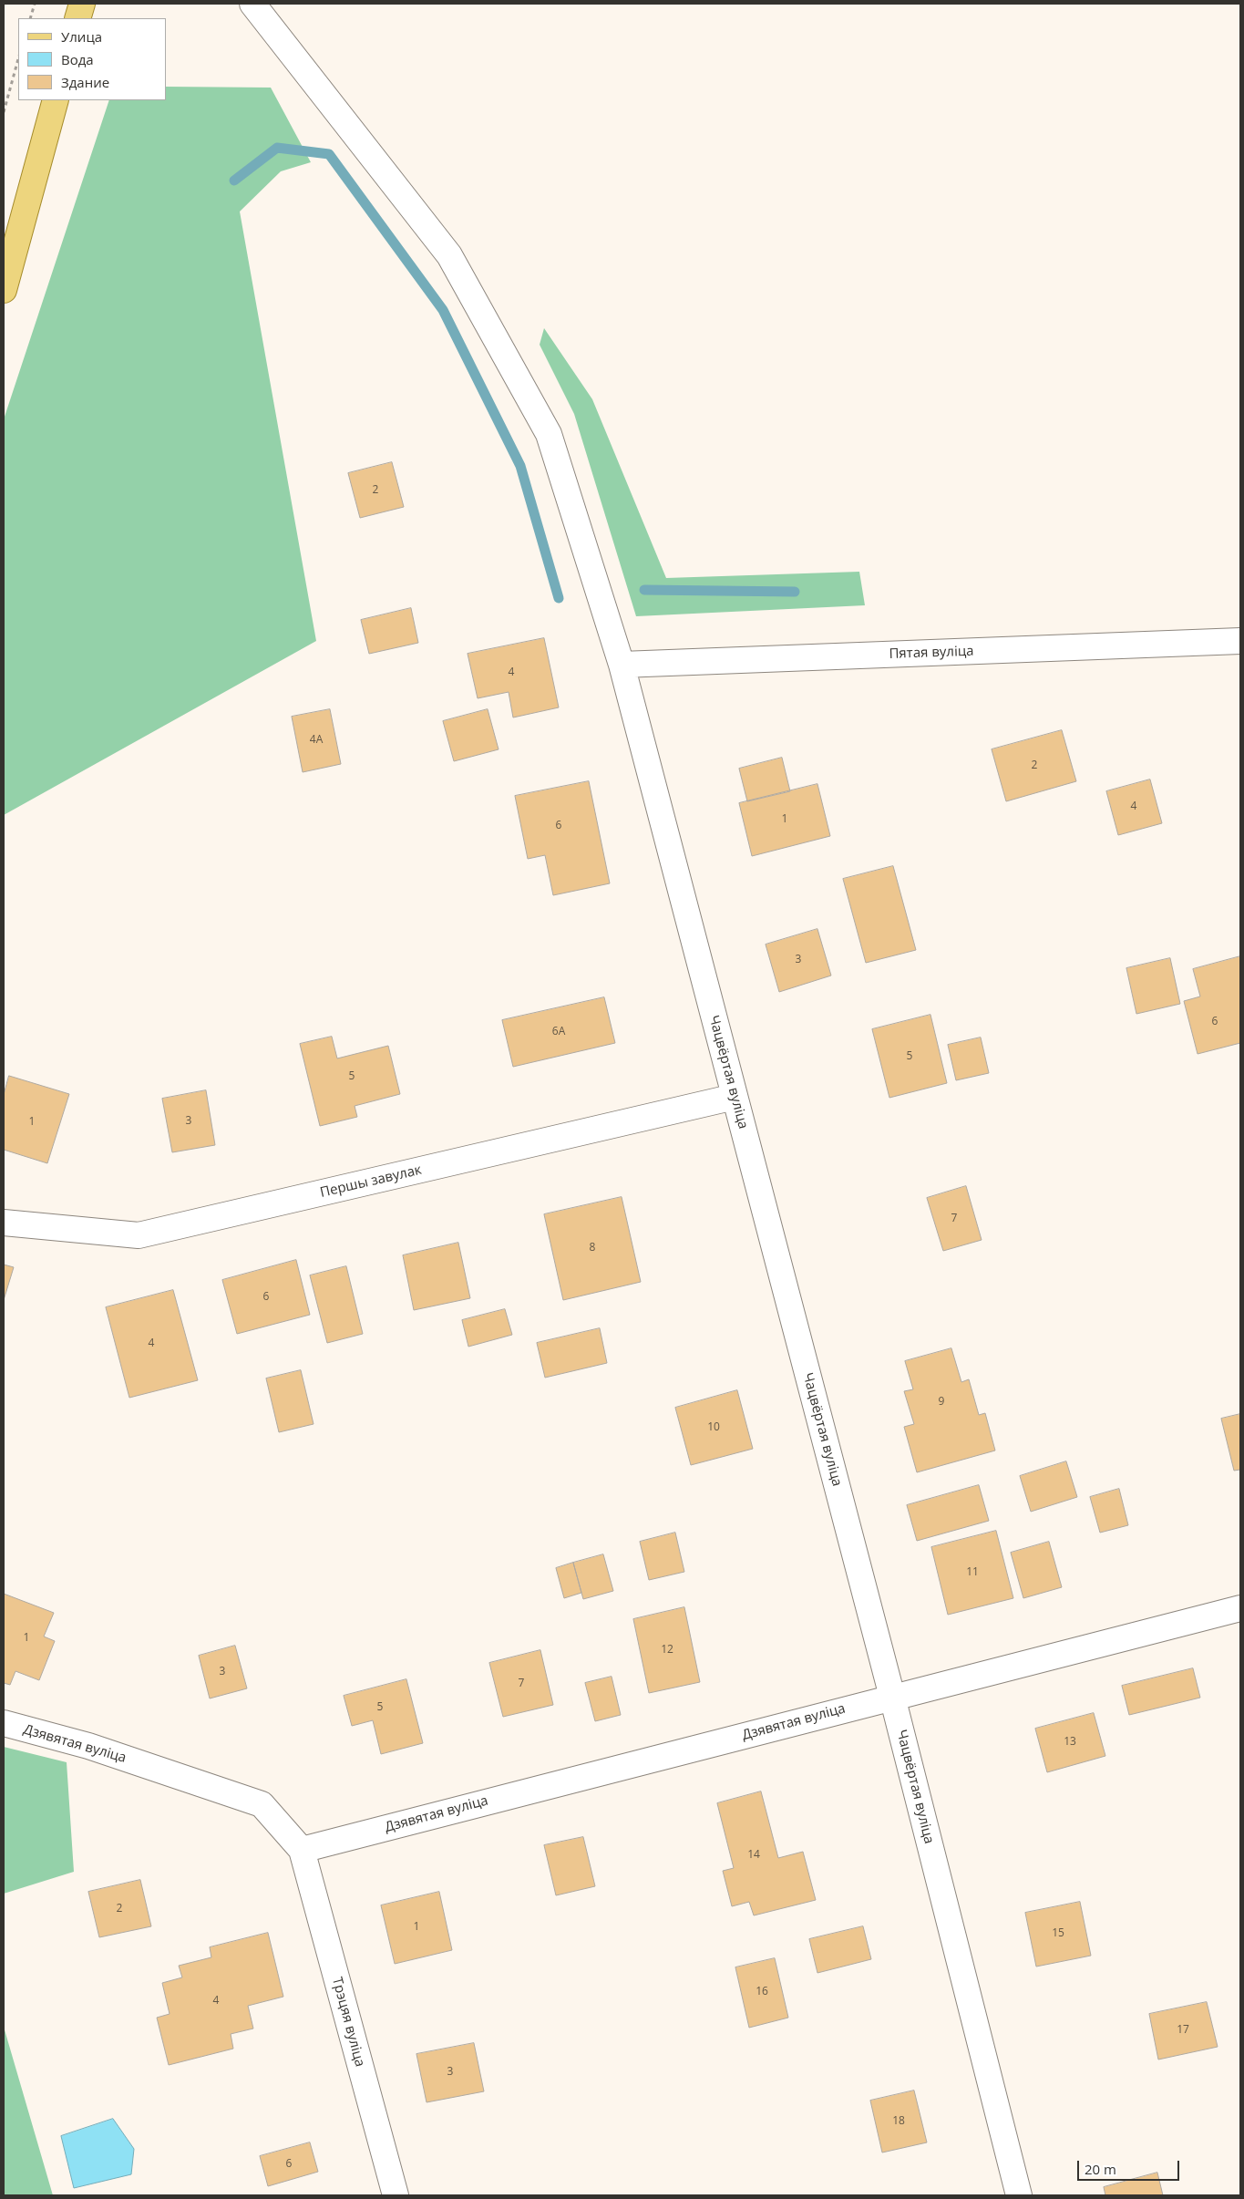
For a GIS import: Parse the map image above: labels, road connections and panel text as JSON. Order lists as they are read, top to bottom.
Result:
{
  "streets": {
    "street": [
      "Пятая вуліца",
      "Чацвёртая вуліца",
      "Першы завулак",
      "Дзявятая вуліца",
      "Трэцяя вуліца"
    ]
  },
  "crossings": [
    ["Пятая вуліца", "Чацвёртая вуліца"],
    ["Чацвёртая вуліца", "Першы завулак"],
    ["Чацвёртая вуліца", "Дзявятая вуліца"],
    ["Дзявятая вуліца", "Трэцяя вуліца"]
  ],
  "house_numbers": [
    "2",
    "4",
    "4А",
    "2",
    "4",
    "1",
    "6",
    "3",
    "6",
    "6А",
    "5",
    "5",
    "3",
    "1",
    "7",
    "8",
    "6",
    "4",
    "9",
    "10",
    "11",
    "1",
    "12",
    "3",
    "7",
    "5",
    "13",
    "14",
    "2",
    "1",
    "15",
    "16",
    "4",
    "17",
    "3",
    "18",
    "6"
  ],
  "legend": ["Улица", "Вода", "Здание"],
  "scale_bar": "20 m"
}
